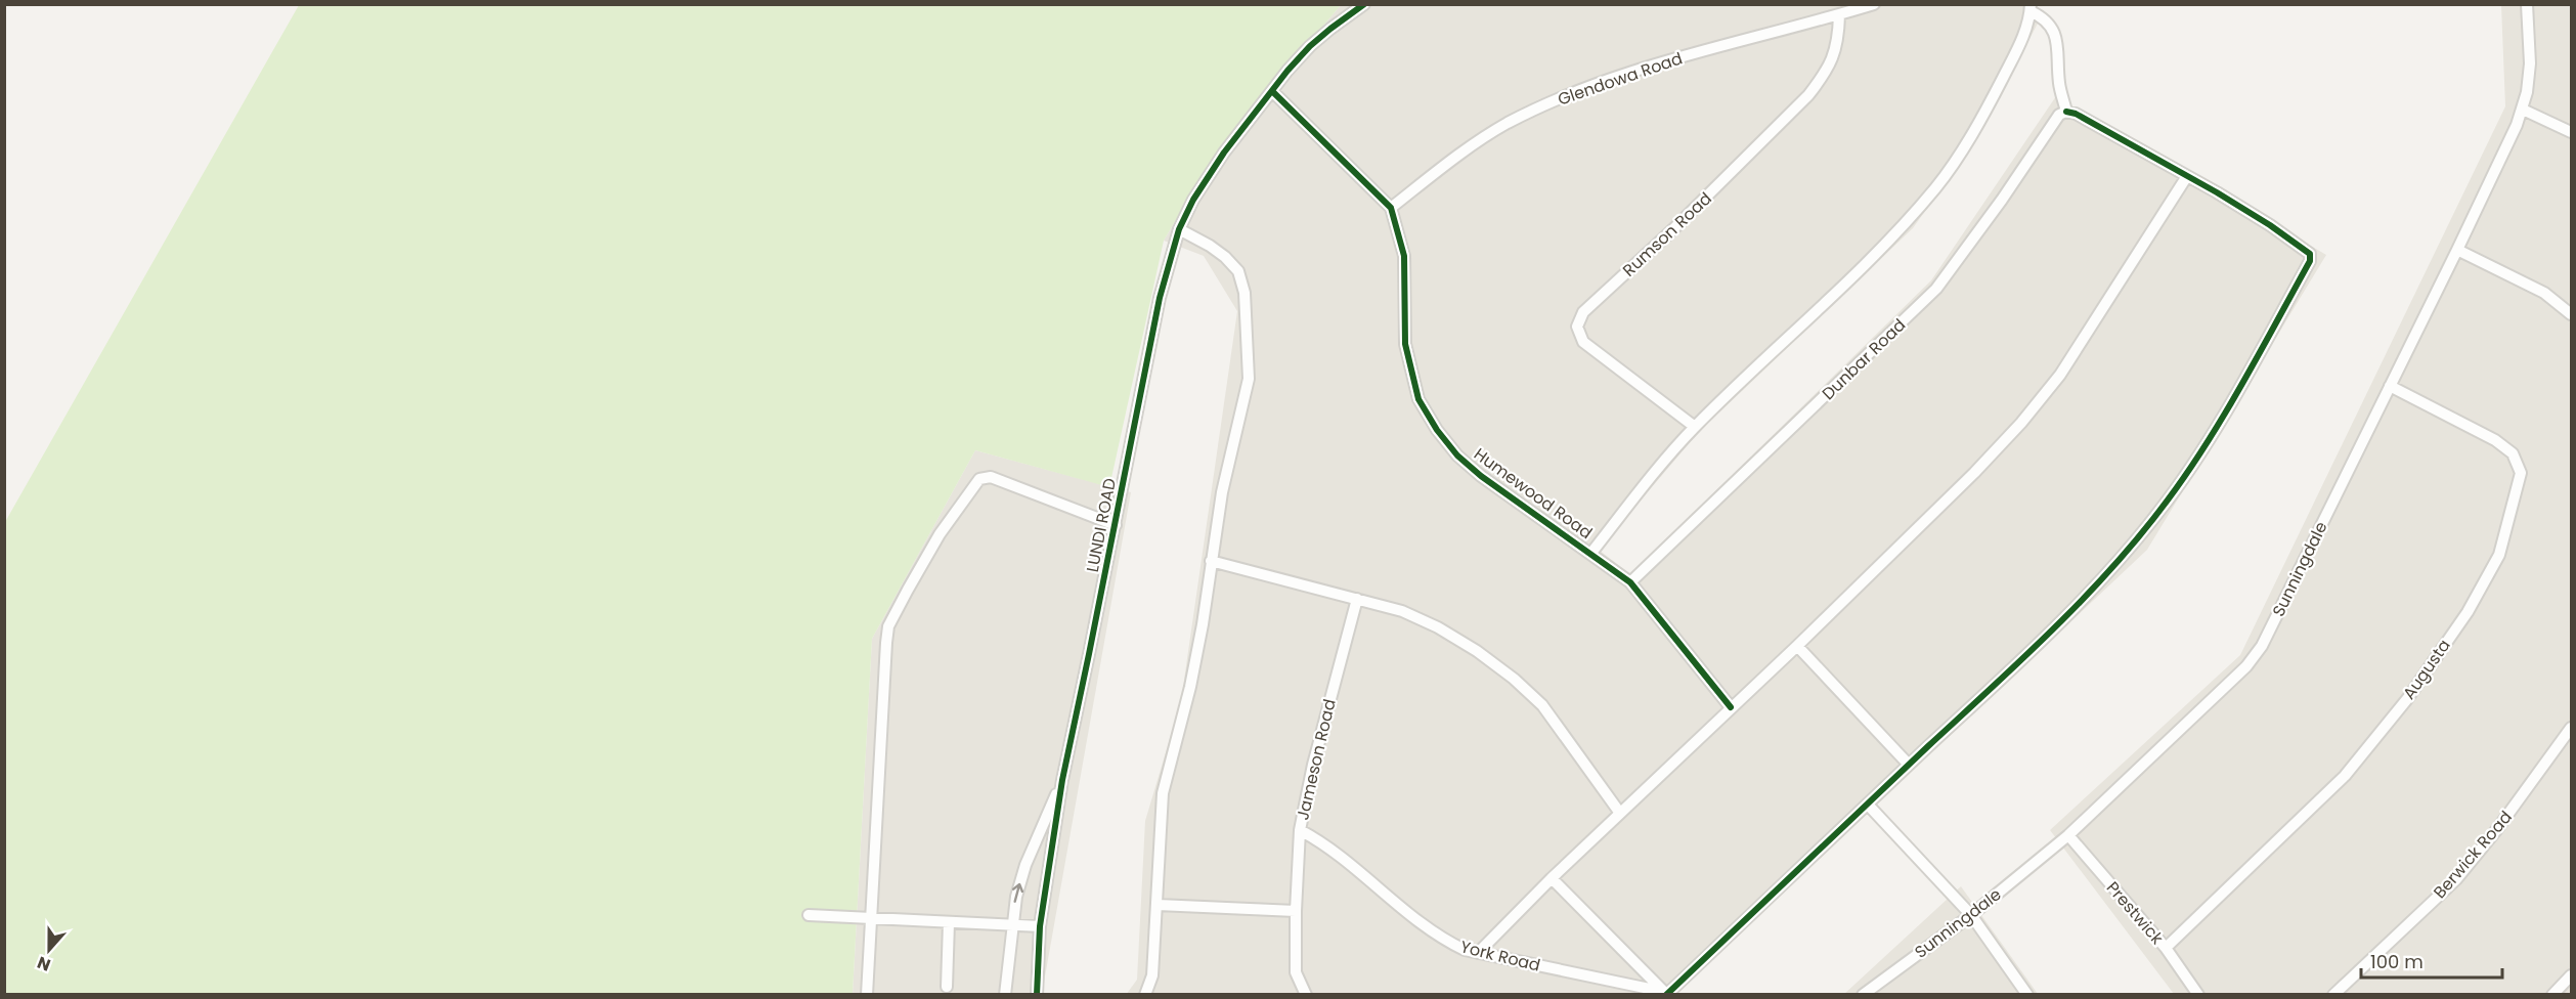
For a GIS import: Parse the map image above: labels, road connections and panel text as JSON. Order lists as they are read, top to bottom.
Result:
{
  "streets": {
    "street": [
      "Glendowa Road",
      "Rumson Road",
      "Dunbar Road",
      "Humewood Road",
      "LUNDI ROAD",
      "Sunningdale",
      "Augusta",
      "Jameson Road",
      "Berwick Road",
      "Prestwick",
      "York Road"
    ]
  },
  "crossings": [
    ["Glendowa Road", "Rumson Road"],
    ["Glendowa Road", "Humewood Road"],
    ["Dunbar Road", "Humewood Road"],
    ["Humewood Road", "LUNDI ROAD"],
    ["Sunningdale", "Augusta"],
    ["Sunningdale", "Prestwick"],
    ["Augusta", "Prestwick"],
    ["Jameson Road", "York Road"]
  ],
  "scale_bar": "100 m",
  "north": "bottom"
}
